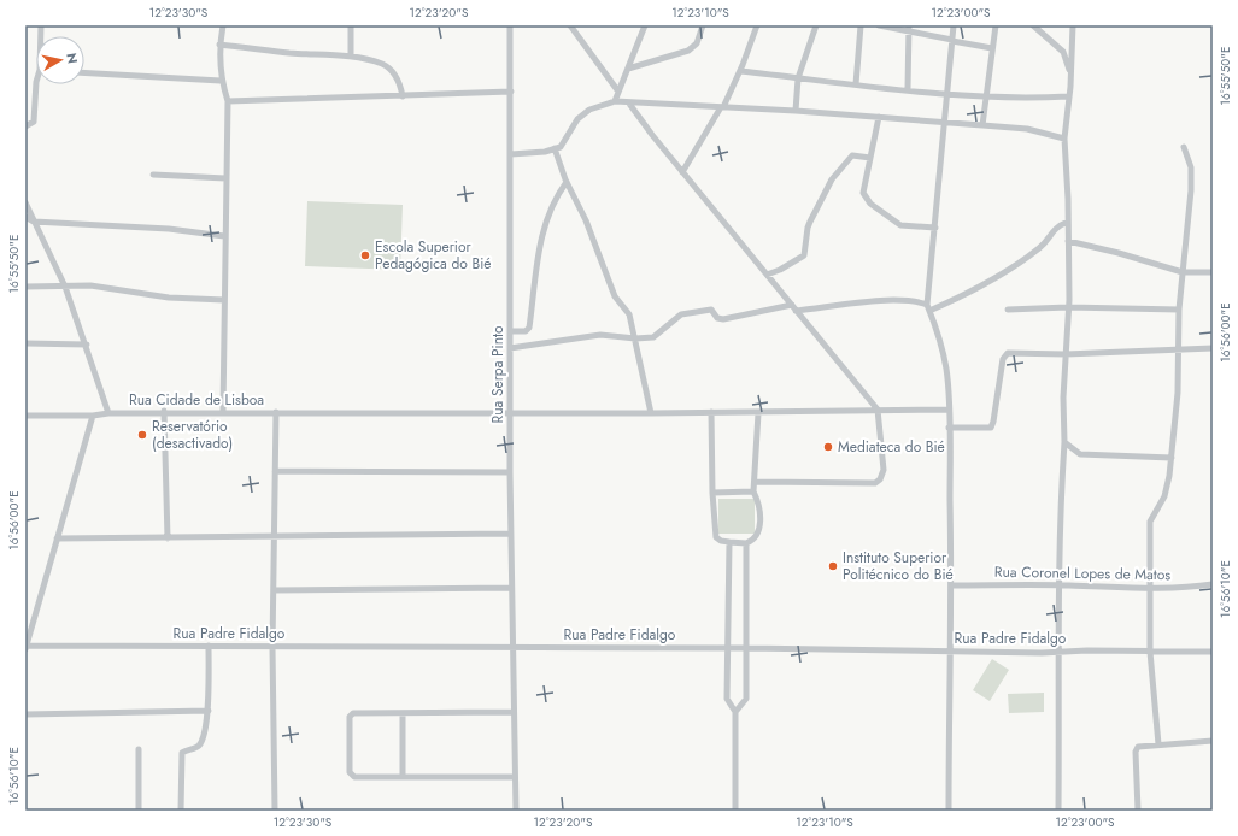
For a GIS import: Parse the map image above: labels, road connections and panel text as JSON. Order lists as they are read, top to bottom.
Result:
{
  "streets": {
    "street": [
      "Rua Serpa Pinto",
      "Rua Cidade de Lisboa",
      "Rua Coronel Lopes de Matos",
      "Rua Padre Fidalgo"
    ]
  },
  "crossings": [
    ["Rua Serpa Pinto", "Rua Cidade de Lisboa"],
    ["Rua Serpa Pinto", "Rua Padre Fidalgo"]
  ],
  "places": [
    "Escola Superior Pedagógica do Bié",
    "Reservatório (desactivado)",
    "Mediateca do Bié",
    "Instituto Superior Politécnico do Bié"
  ],
  "north": "right",
  "coordinates": [
    "12°23'30\"S",
    "12°23'20\"S",
    "12°23'10\"S",
    "12°23'00\"S",
    "16°55'50\"E",
    "16°56'00\"E",
    "16°56'10\"E"
  ]
}
